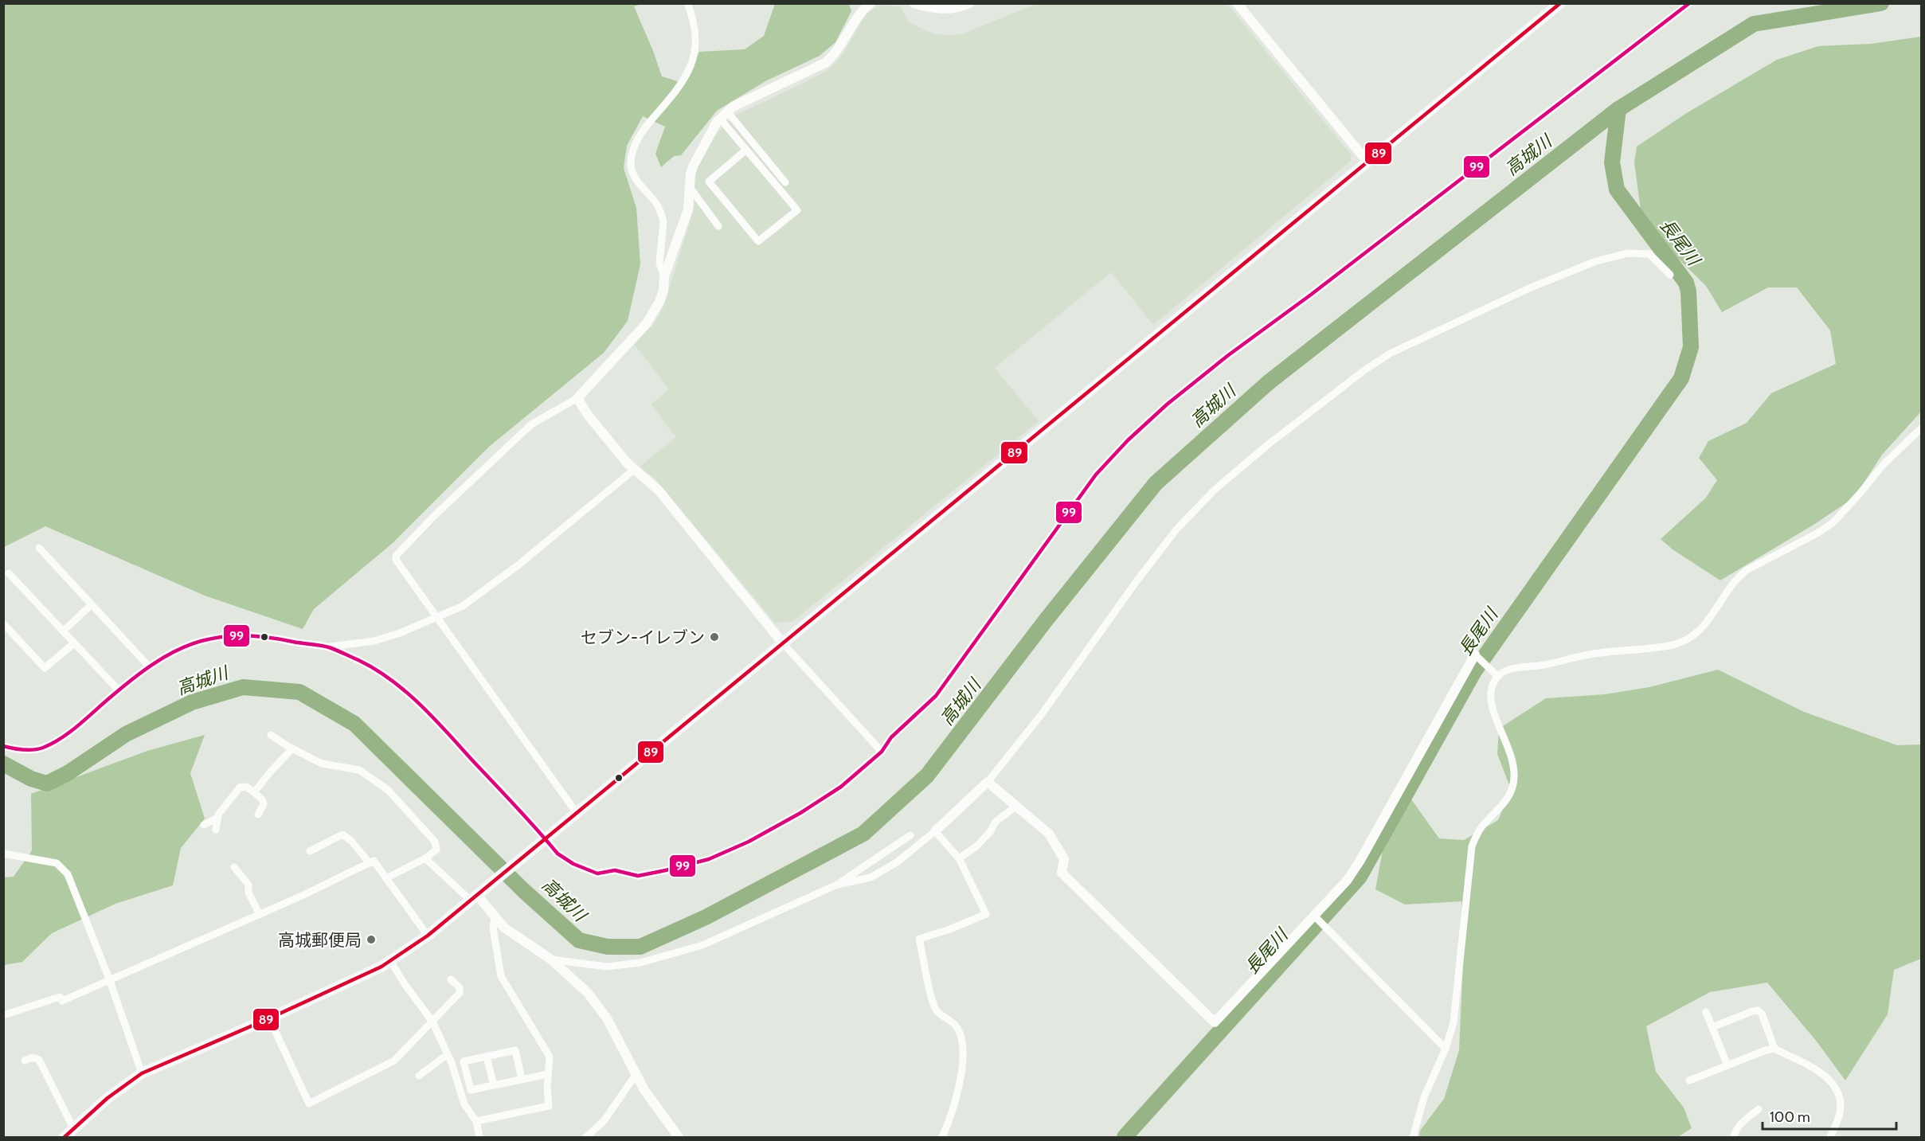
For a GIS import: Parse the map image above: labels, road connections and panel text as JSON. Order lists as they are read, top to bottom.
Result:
{
  "water": ["高城川", "長尾川"],
  "places": ["セブン-イレブン", "高城郵便局"],
  "lines": ["transit line 99", "transit line 89"],
  "scale_bar": "100 m"
}
